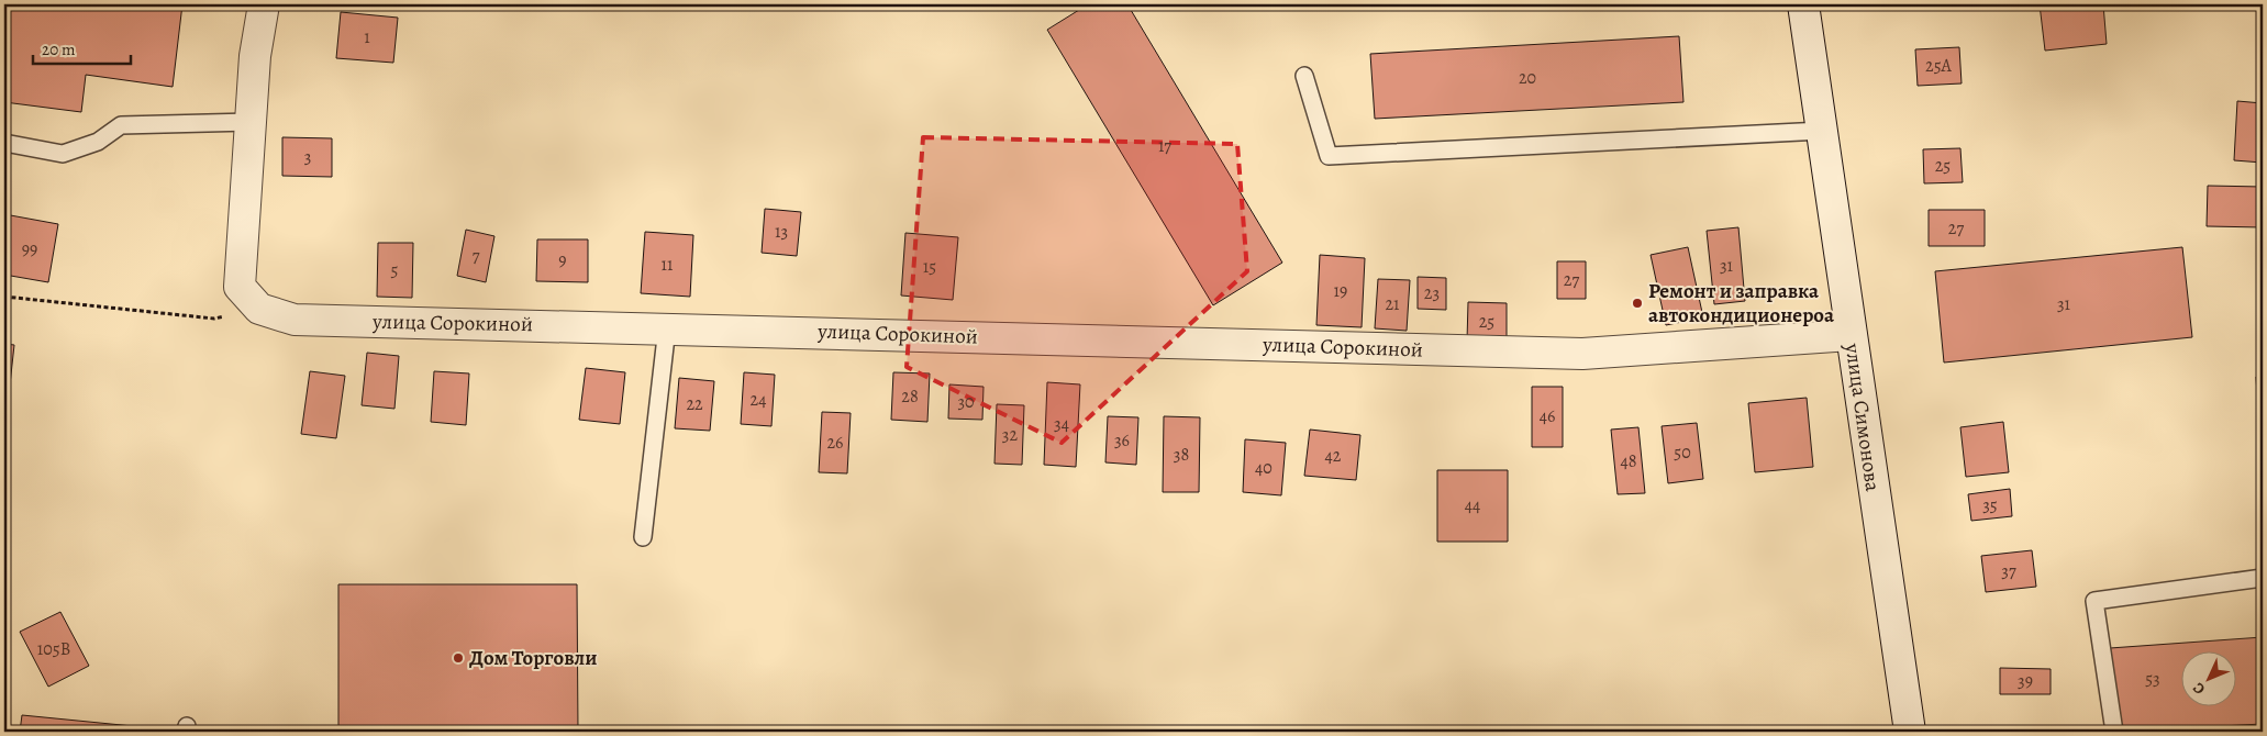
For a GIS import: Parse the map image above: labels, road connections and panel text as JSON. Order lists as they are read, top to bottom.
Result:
{
  "streets": {
    "street": ["улица Сорокиной", "улица Симонова"]
  },
  "crossings": [
    ["улица Сорокиной", "улица Симонова"]
  ],
  "places": ["Ремонт и заправка автокондиционероа", "Дом Торговли"],
  "house_numbers": [
    "1",
    "25А",
    "20",
    "17",
    "3",
    "25",
    "27",
    "13",
    "99",
    "7",
    "9",
    "11",
    "31",
    "15",
    "5",
    "27",
    "19",
    "23",
    "21",
    "31",
    "25",
    "28",
    "24",
    "30",
    "22",
    "46",
    "34",
    "32",
    "36",
    "26",
    "50",
    "38",
    "42",
    "48",
    "40",
    "44",
    "35",
    "37",
    "105В",
    "53",
    "39"
  ],
  "scale_bar": "20 m",
  "north": "bottom left"
}
